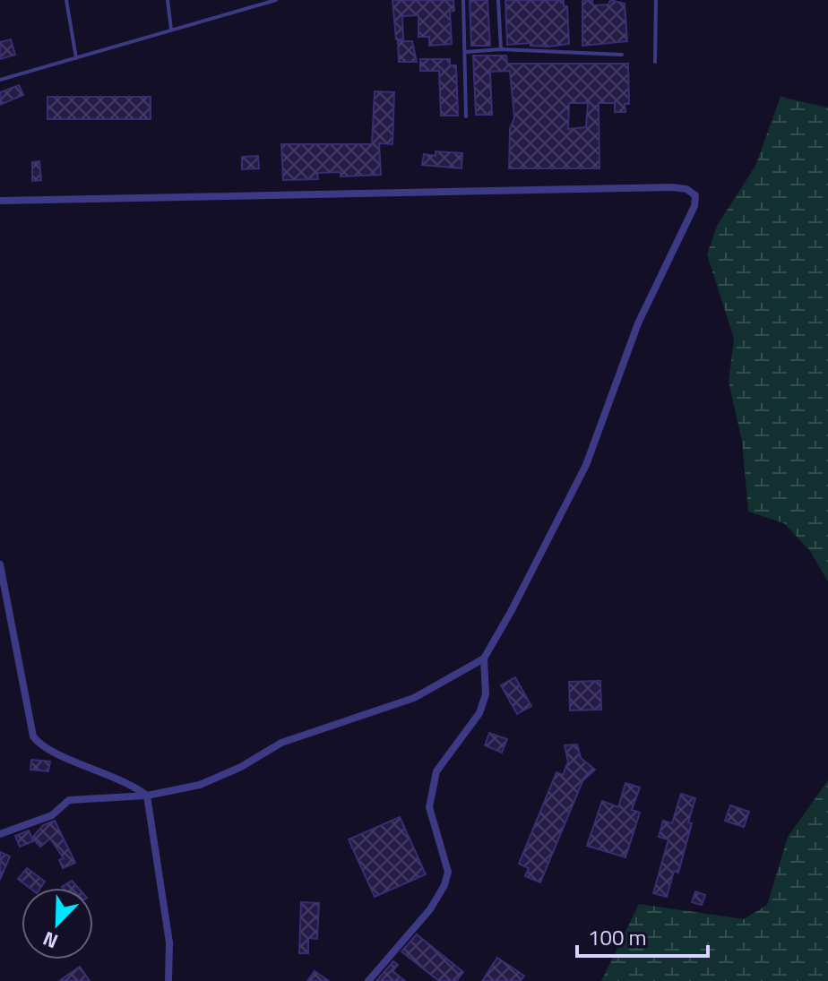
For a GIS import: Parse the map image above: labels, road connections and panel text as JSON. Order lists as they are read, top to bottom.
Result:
{
  "scale_bar": "100 m",
  "north": "bottom left"
}
